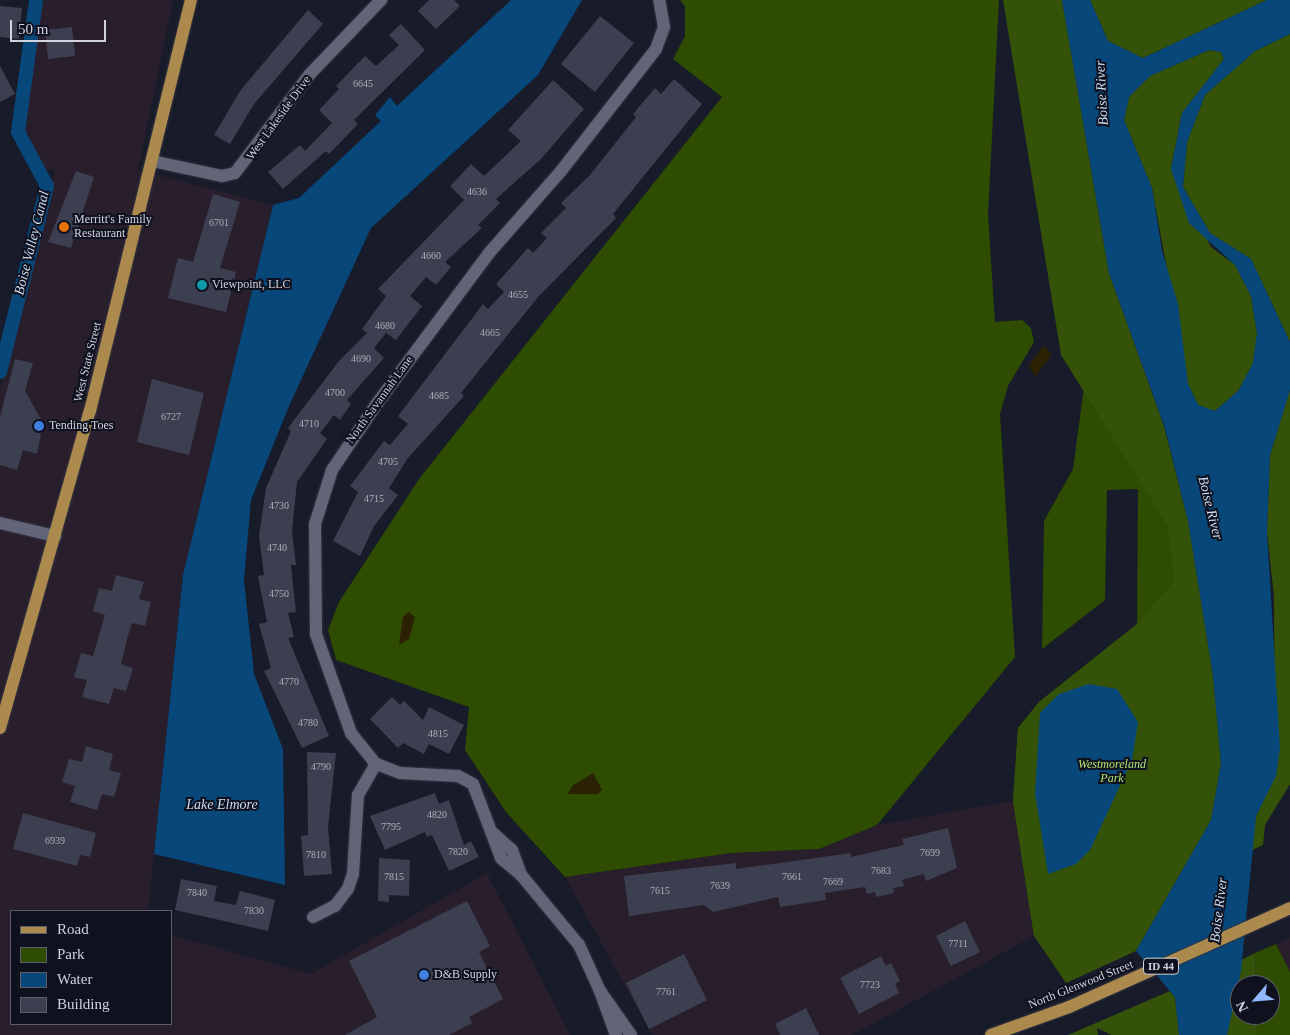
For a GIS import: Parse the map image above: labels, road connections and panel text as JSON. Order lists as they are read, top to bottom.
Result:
{
  "streets": {
    "main road": ["West State Street", "ID 44", "North Glenwood Street"],
    "street": ["West Lakeside Drive", "North Savannah Lane"]
  },
  "crossings": [
    ["West Lakeside Drive", "West State Street"]
  ],
  "water": ["Boise River", "Boise Valley Canal", "Lake Elmore"],
  "parks": ["Westmoreland Park"],
  "places": [
    "Merritt's Family Restaurant",
    "Viewpoint, LLC",
    "Tending Toes",
    "D&B Supply"
  ],
  "house_numbers": [
    "6645",
    "4636",
    "6701",
    "4660",
    "4655",
    "4680",
    "4665",
    "4690",
    "4700",
    "4685",
    "6727",
    "4710",
    "4705",
    "4715",
    "4730",
    "4740",
    "4750",
    "4770",
    "4780",
    "4815",
    "4790",
    "4820",
    "7795",
    "6939",
    "7820",
    "7699",
    "7810",
    "7683",
    "7815",
    "7661",
    "7669",
    "7639",
    "7615",
    "7840",
    "7830",
    "7711",
    "7723",
    "7761"
  ],
  "legend": [
    "Road",
    "Park",
    "Water",
    "Building"
  ],
  "scale_bar": "50 m",
  "north": "bottom left"
}
